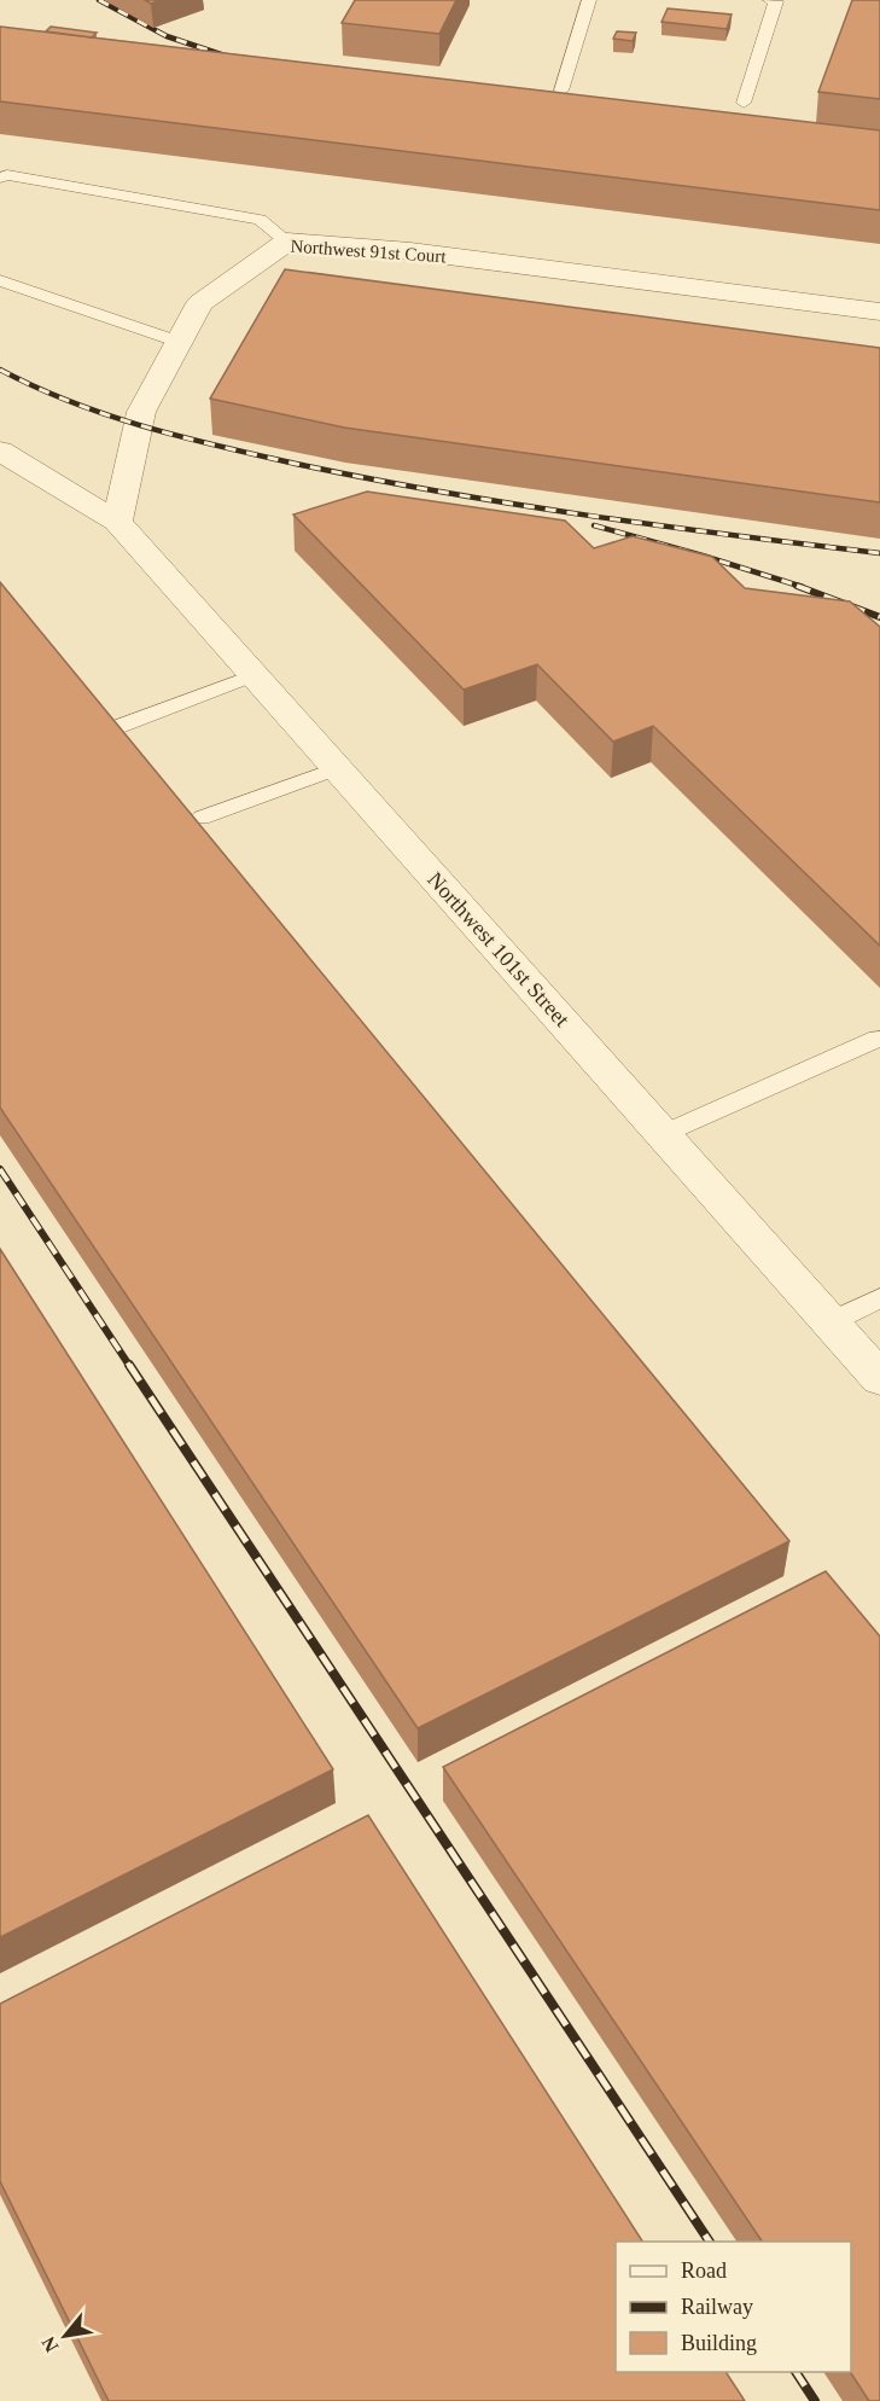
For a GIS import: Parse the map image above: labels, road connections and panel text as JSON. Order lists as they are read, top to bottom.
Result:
{
  "streets": {
    "street": ["Northwest 91st Court", "Northwest 101st Street"]
  },
  "crossings": [
    ["Northwest 91st Court", "Northwest 101st Street"]
  ],
  "legend": ["Road", "Railway", "Building"],
  "north": "bottom left"
}
